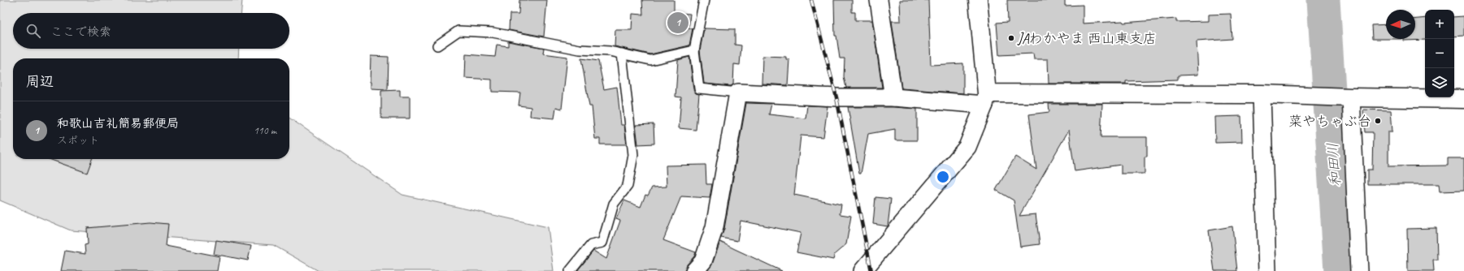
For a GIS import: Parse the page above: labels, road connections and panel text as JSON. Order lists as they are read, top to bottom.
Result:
{
  "water": ["和田川"],
  "places": ["JAわかやま 西山東支店", "菜やちゃぶ台"],
  "north": "left",
  "page": {
    "map_buttons": ["+", "−"],
    "pins": "1",
    "search": "ここで検索",
    "heading": "周辺",
    "list": [
      {
        "mark": "1",
        "name": "和歌山吉礼簡易郵便局",
        "note": "スポット",
        "value": "110 m"
      }
    ]
  }
}
